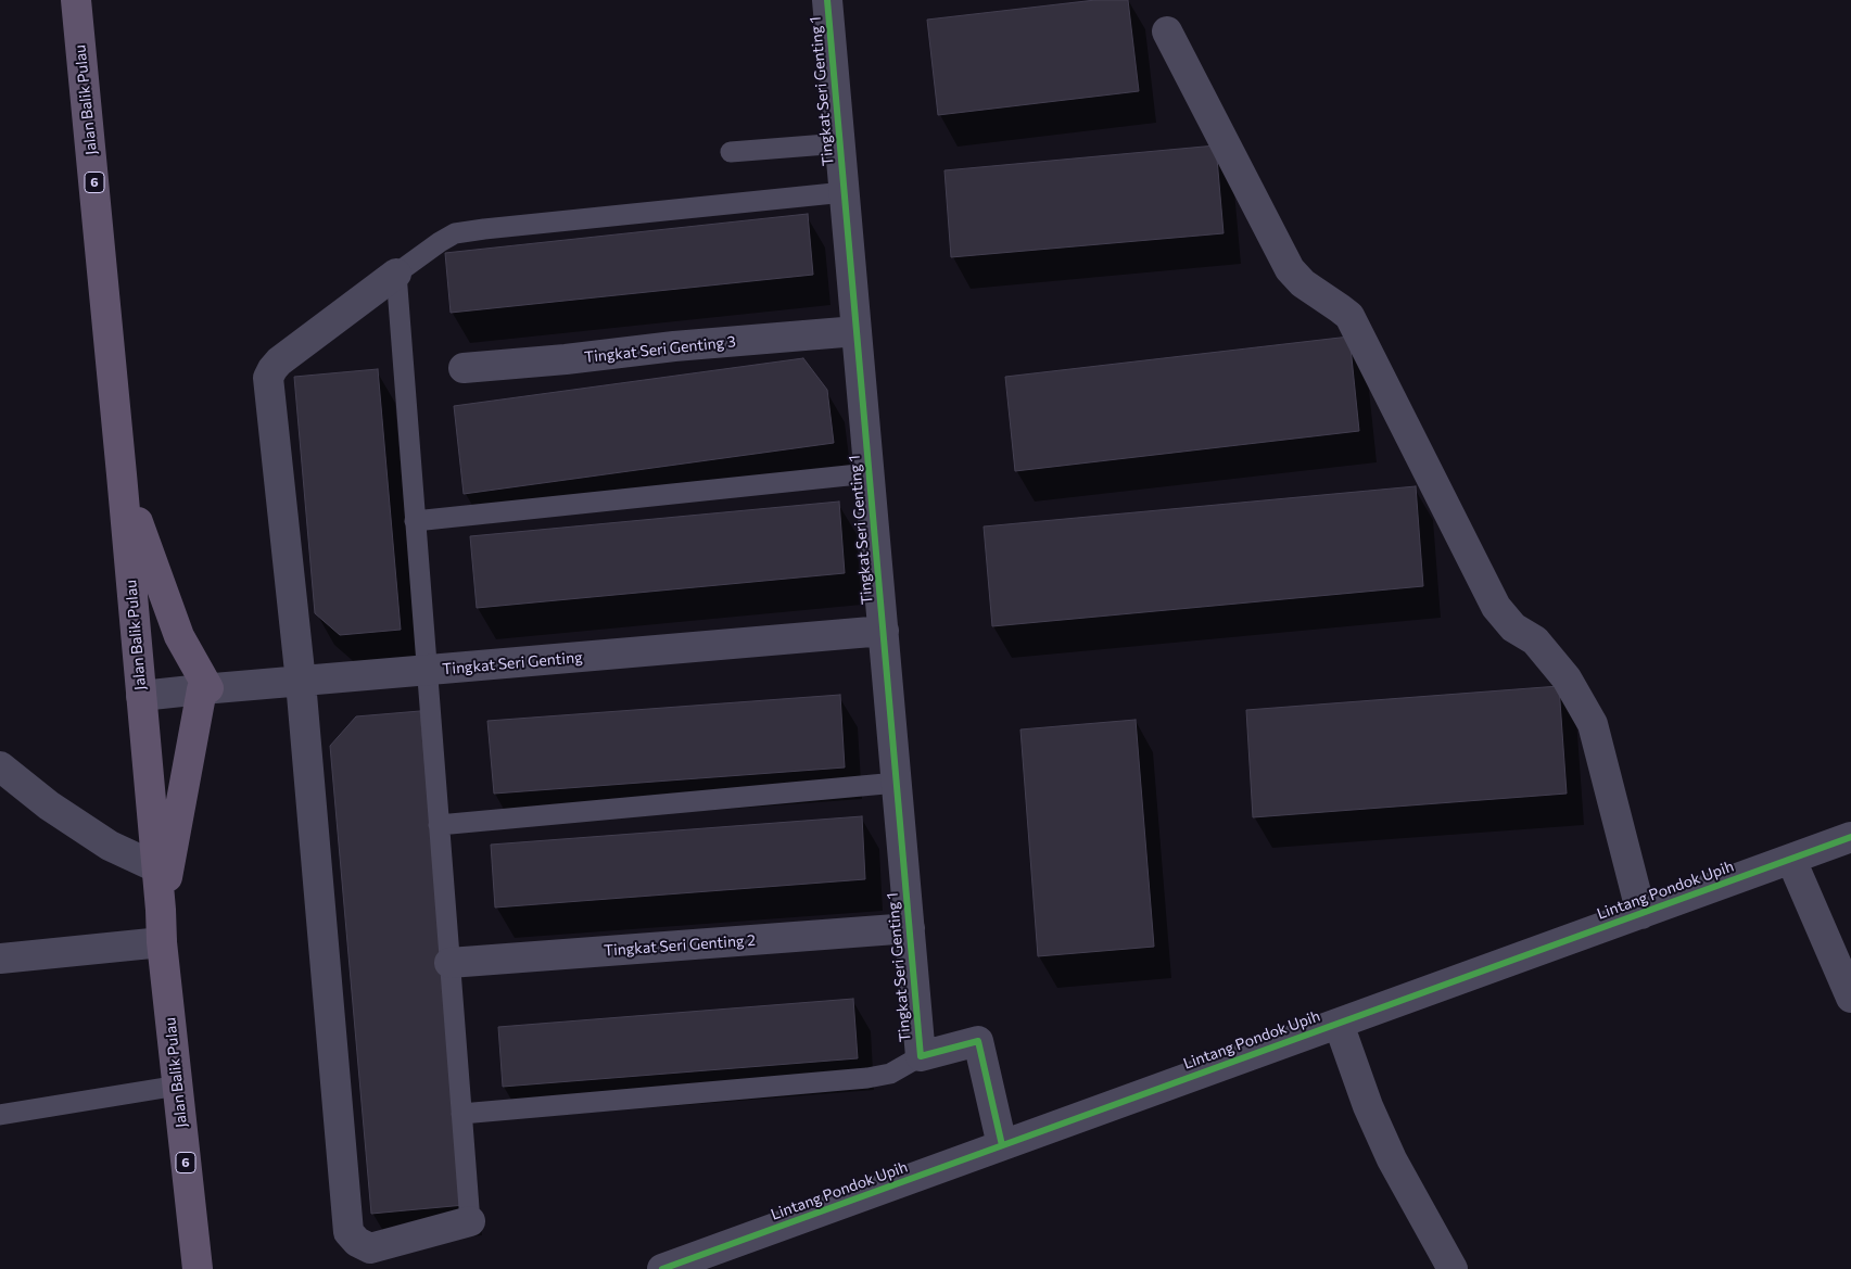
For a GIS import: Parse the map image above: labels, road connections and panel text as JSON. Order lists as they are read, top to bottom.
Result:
{
  "streets": {
    "main road": ["Jalan Balik Pulau", "6"],
    "street": [
      "Tingkat Seri Genting 1",
      "Tingkat Seri Genting 3",
      "Tingkat Seri Genting",
      "Lintang Pondok Upih",
      "Tingkat Seri Genting 2"
    ]
  },
  "crossings": [
    ["Tingkat Seri Genting 1", "Tingkat Seri Genting 3"],
    ["Tingkat Seri Genting 1", "Tingkat Seri Genting"],
    ["Tingkat Seri Genting 1", "Tingkat Seri Genting 2"],
    ["Jalan Balik Pulau", "Tingkat Seri Genting"]
  ]
}
